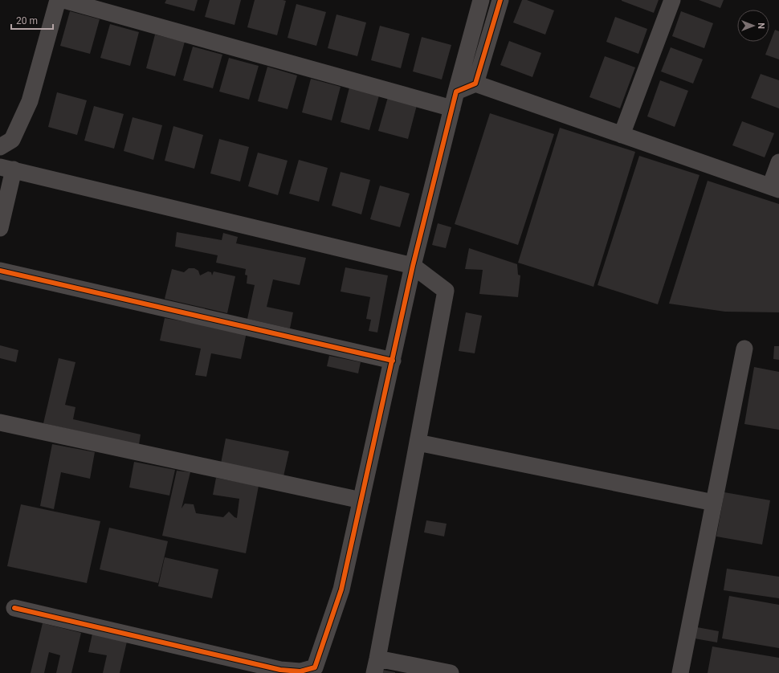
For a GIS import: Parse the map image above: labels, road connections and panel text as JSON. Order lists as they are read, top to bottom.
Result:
{
  "scale_bar": "20 m",
  "north": "right"
}
